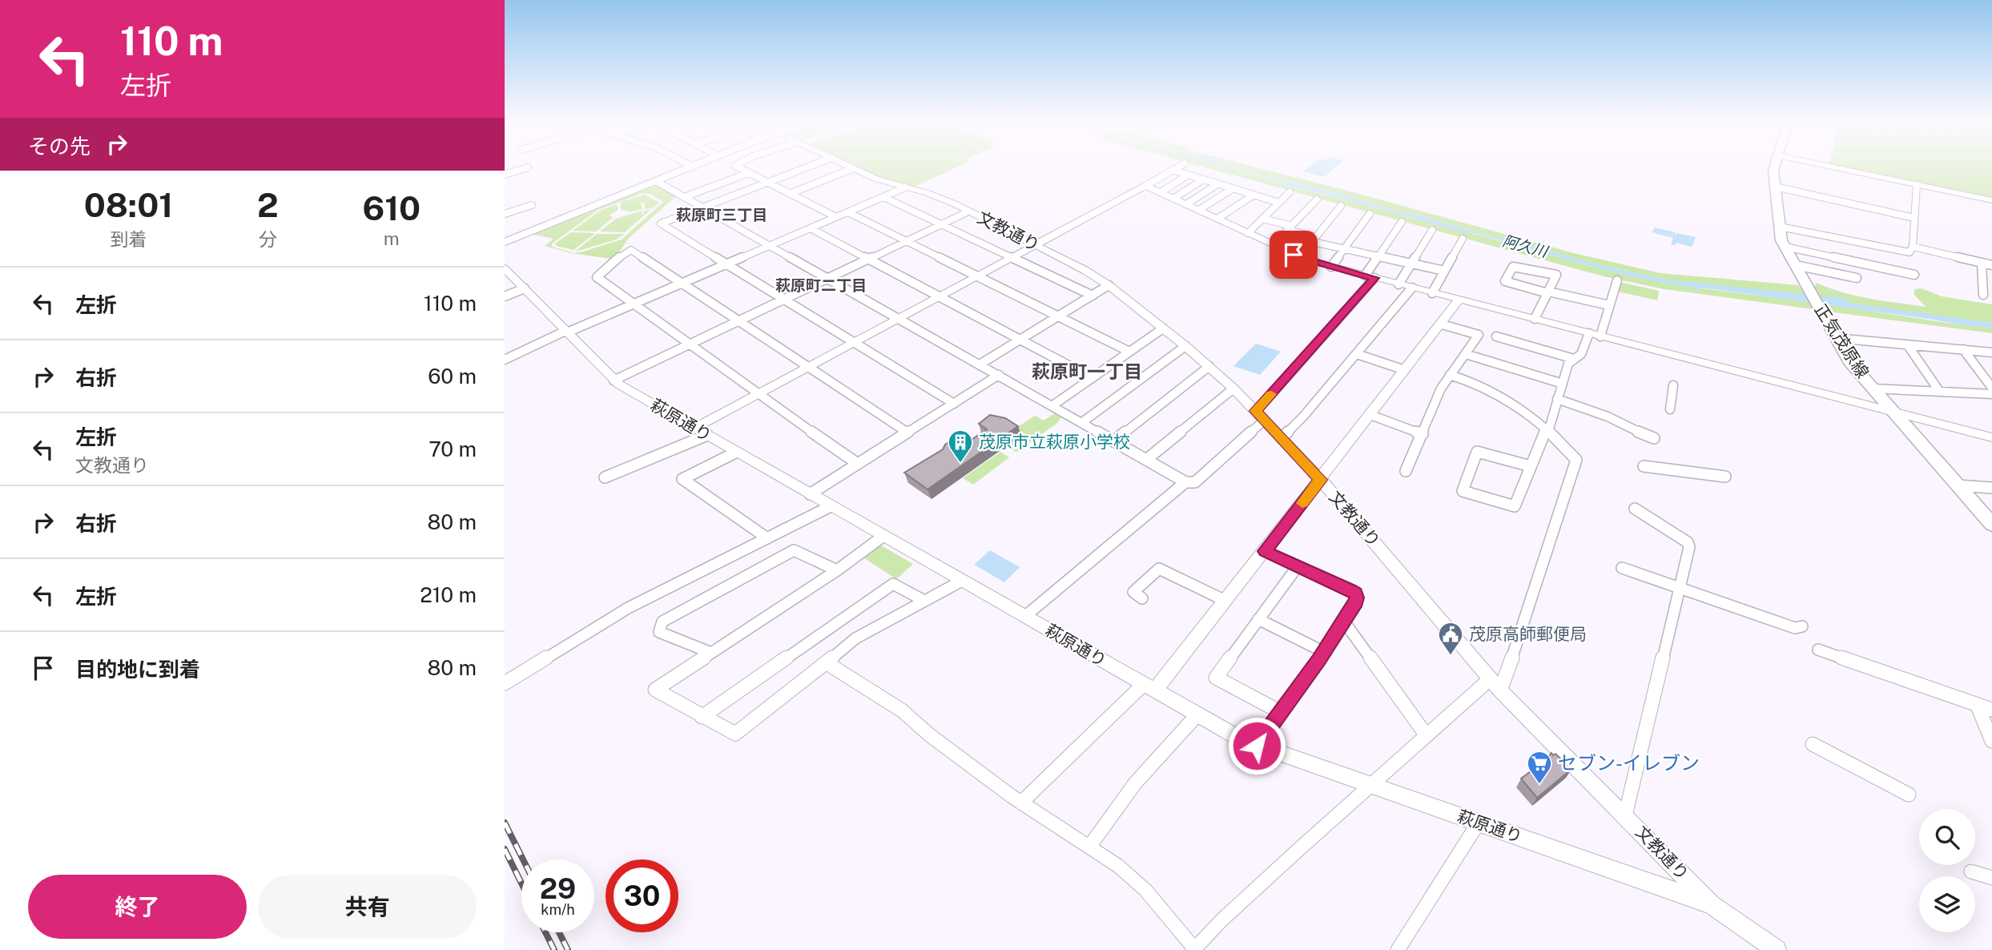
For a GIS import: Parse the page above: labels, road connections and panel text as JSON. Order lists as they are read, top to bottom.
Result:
{
  "streets": {
    "main road": ["正気茂原線"],
    "street": ["文教通り", "萩原通り"]
  },
  "crossings": [
    ["文教通り", "萩原通り"]
  ],
  "districts": ["萩原町三丁目", "萩原町二丁目", "萩原町一丁目"],
  "water": ["阿久川"],
  "places": {
    "building": ["茂原市立萩原小学校"],
    "public building": ["茂原高師郵便局"],
    "supermarket": ["セブン-イレブン"]
  },
  "page": {
    "turn": ["110 m", "左折"],
    "then": "その先",
    "eta": [
      "08:01",
      "到着",
      "2",
      "分",
      "610",
      "m"
    ],
    "list": [
      {
        "name": "左折",
        "value": "110 m"
      },
      {
        "name": "右折",
        "value": "60 m"
      },
      {
        "name": "左折",
        "note": "文教通り",
        "value": "70 m"
      },
      {
        "name": "右折",
        "value": "80 m"
      },
      {
        "name": "左折",
        "value": "210 m"
      },
      {
        "name": "目的地に到着",
        "value": "80 m"
      }
    ],
    "speed": "29 km/h",
    "limit": "30",
    "buttons": ["終了", "共有"]
  }
}
